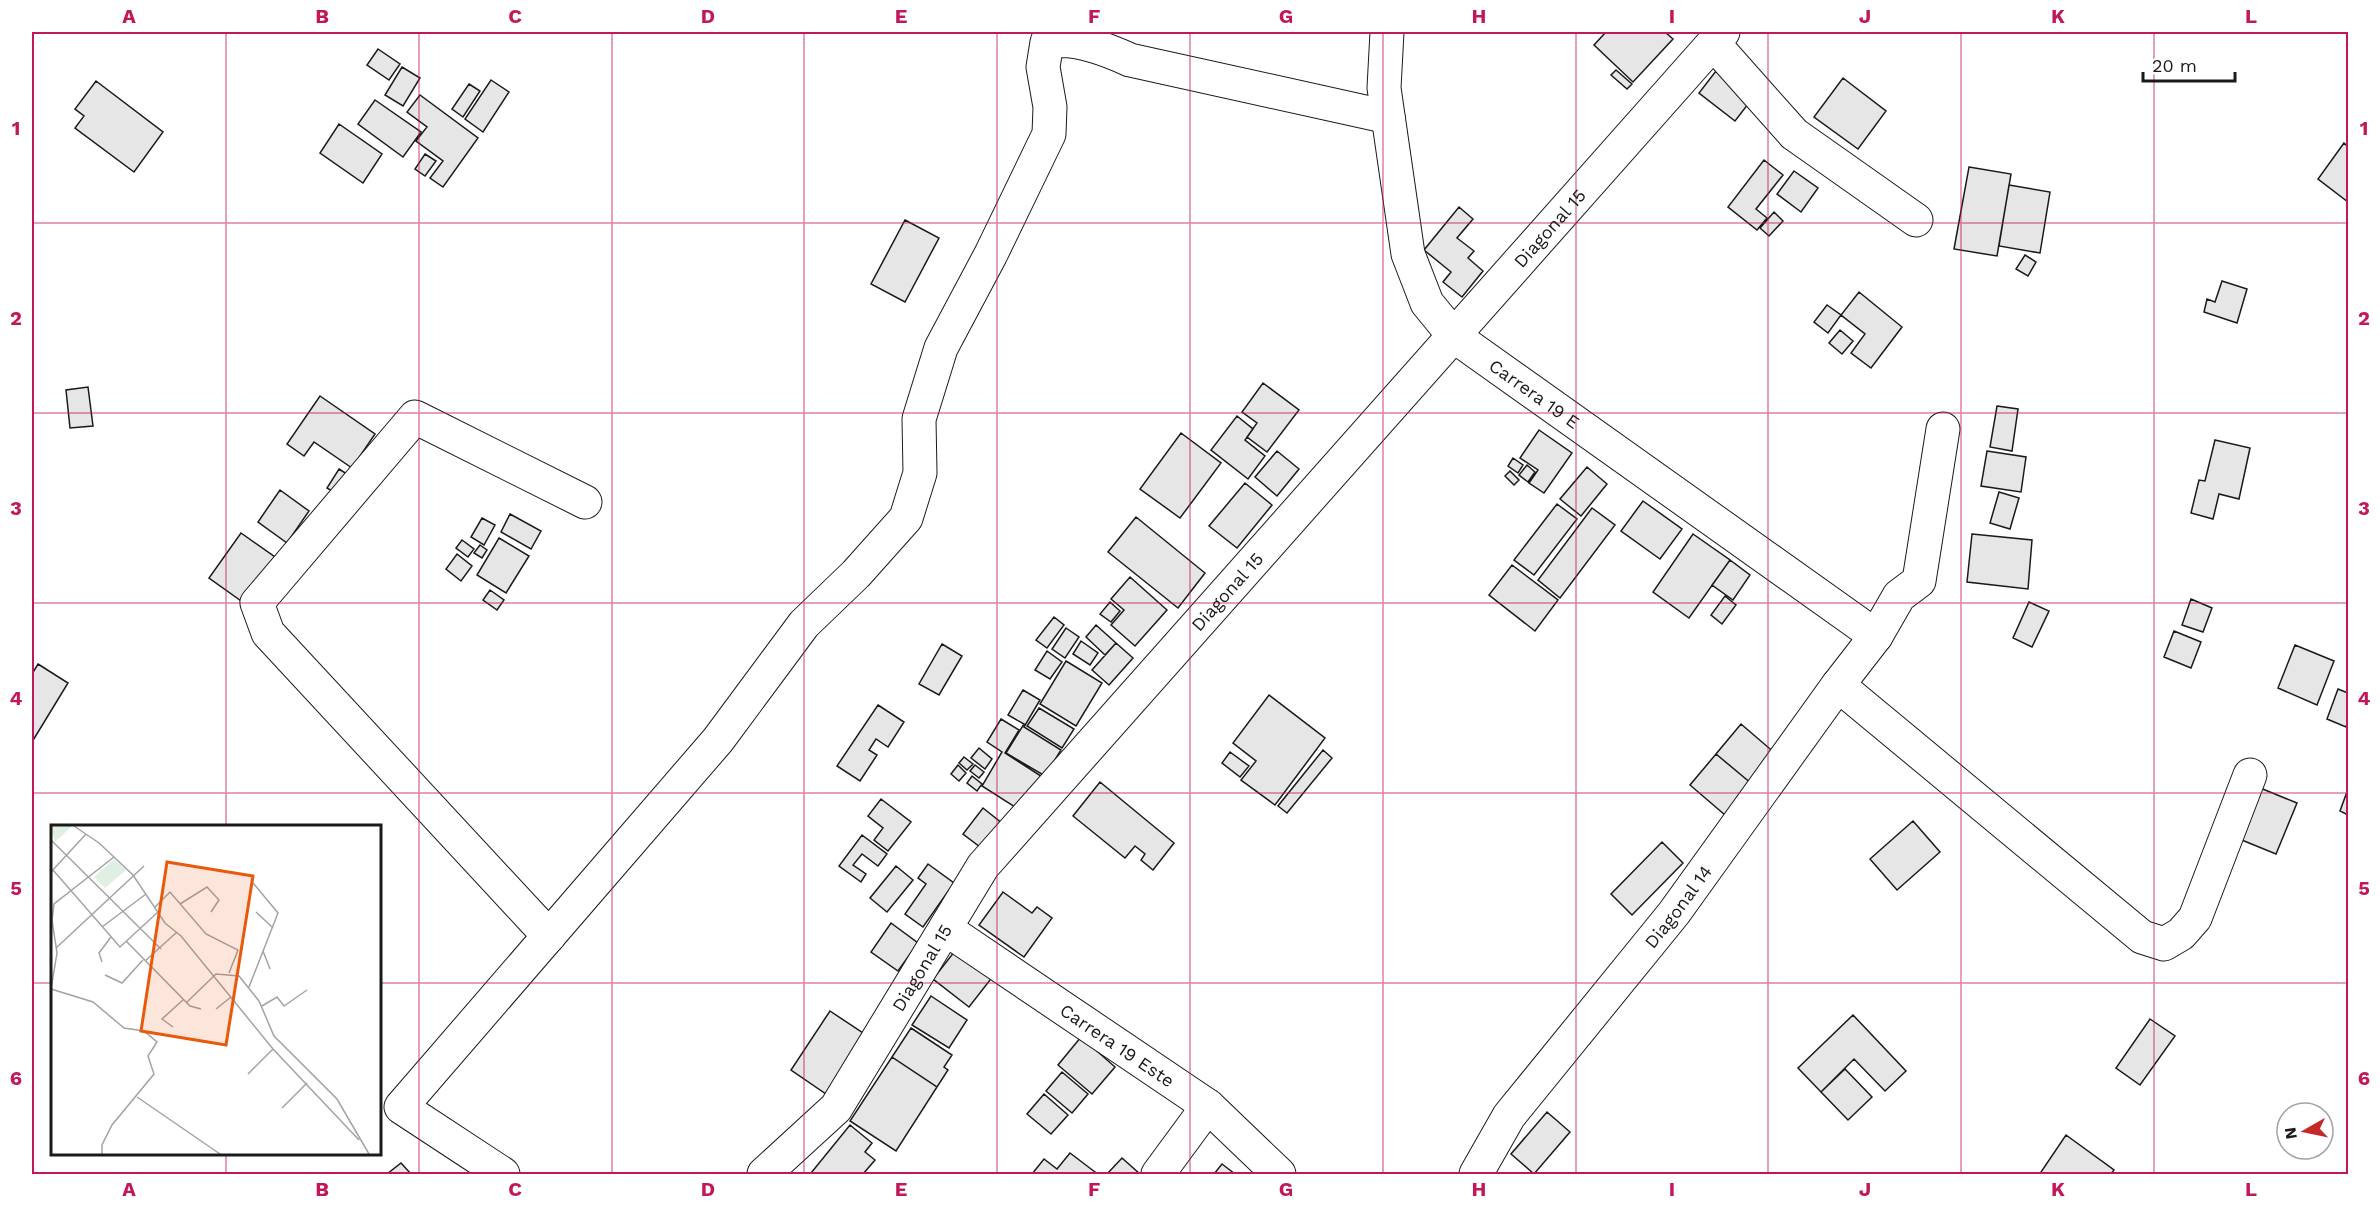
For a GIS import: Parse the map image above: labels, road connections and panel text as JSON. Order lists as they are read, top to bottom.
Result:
{
  "streets": {
    "street": [
      "Diagonal 15",
      "Carrera 19 E",
      "Diagonal 14",
      "Carrera 19 Este"
    ]
  },
  "crossings": [
    ["Diagonal 15", "Carrera 19 E"],
    ["Diagonal 15", "Carrera 19 Este"],
    ["Carrera 19 E", "Diagonal 14"]
  ],
  "scale_bar": "20 m",
  "north": "left",
  "grid": {
    "columns": [
      "A",
      "B",
      "C",
      "D",
      "E",
      "F",
      "G",
      "H",
      "I",
      "J",
      "K",
      "L"
    ],
    "rows": [
      "1",
      "2",
      "3",
      "4",
      "5",
      "6"
    ]
  }
}
